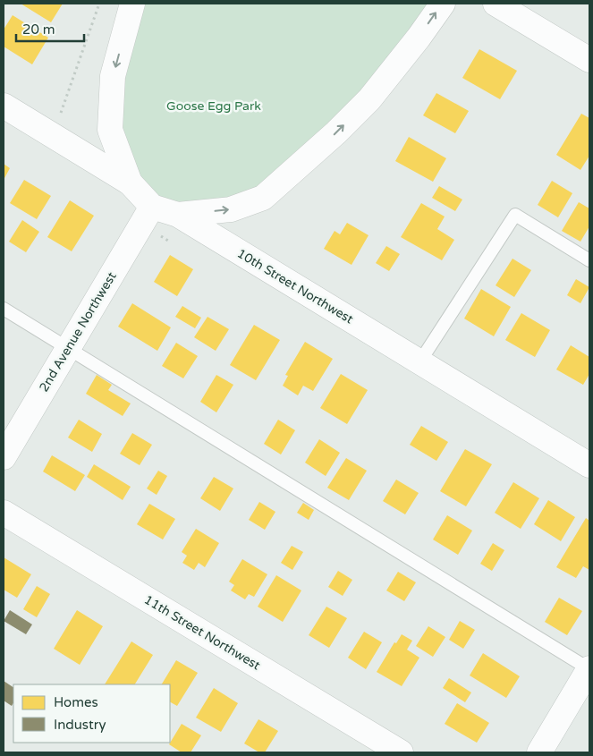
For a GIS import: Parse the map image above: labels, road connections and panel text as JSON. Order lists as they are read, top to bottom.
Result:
{
  "streets": {
    "street": ["10th Street Northwest", "2nd Avenue Northwest", "11th Street Northwest"]
  },
  "crossings": [
    ["10th Street Northwest", "2nd Avenue Northwest"]
  ],
  "parks": ["Goose Egg Park"],
  "legend": ["Homes", "Industry"],
  "scale_bar": "20 m"
}
